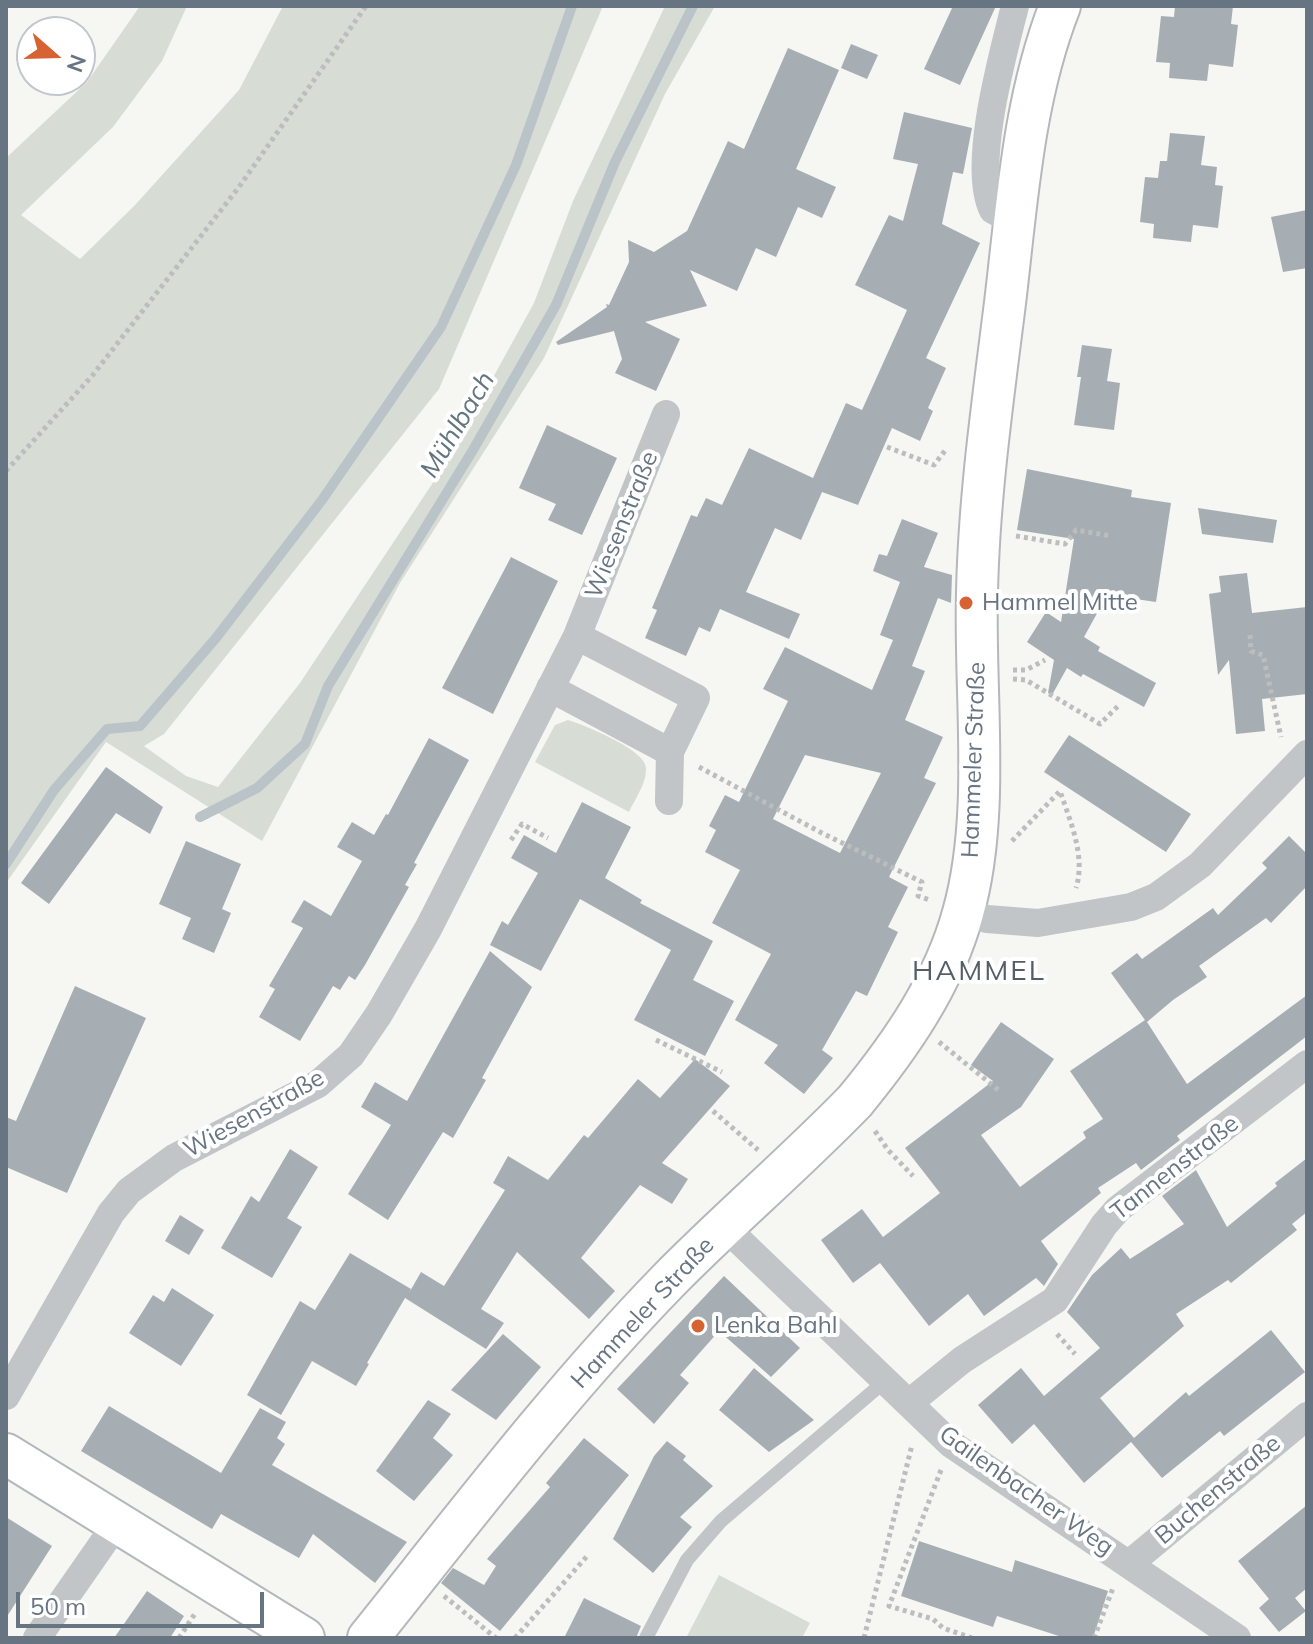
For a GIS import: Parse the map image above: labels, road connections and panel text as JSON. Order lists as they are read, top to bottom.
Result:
{
  "streets": {
    "main road": ["Hammeler Straße"],
    "street": [
      "Wiesenstraße",
      "Tannenstraße",
      "Buchenstraße",
      "Gailenbacher Weg"
    ]
  },
  "crossings": [
    ["Hammeler Straße", "Gailenbacher Weg"],
    ["Tannenstraße", "Gailenbacher Weg"],
    ["Buchenstraße", "Gailenbacher Weg"]
  ],
  "districts": ["HAMMEL"],
  "water": ["Mühlbach"],
  "places": ["Hammel Mitte", "Lenka Bahl"],
  "scale_bar": "50 m",
  "north": "right"
}
